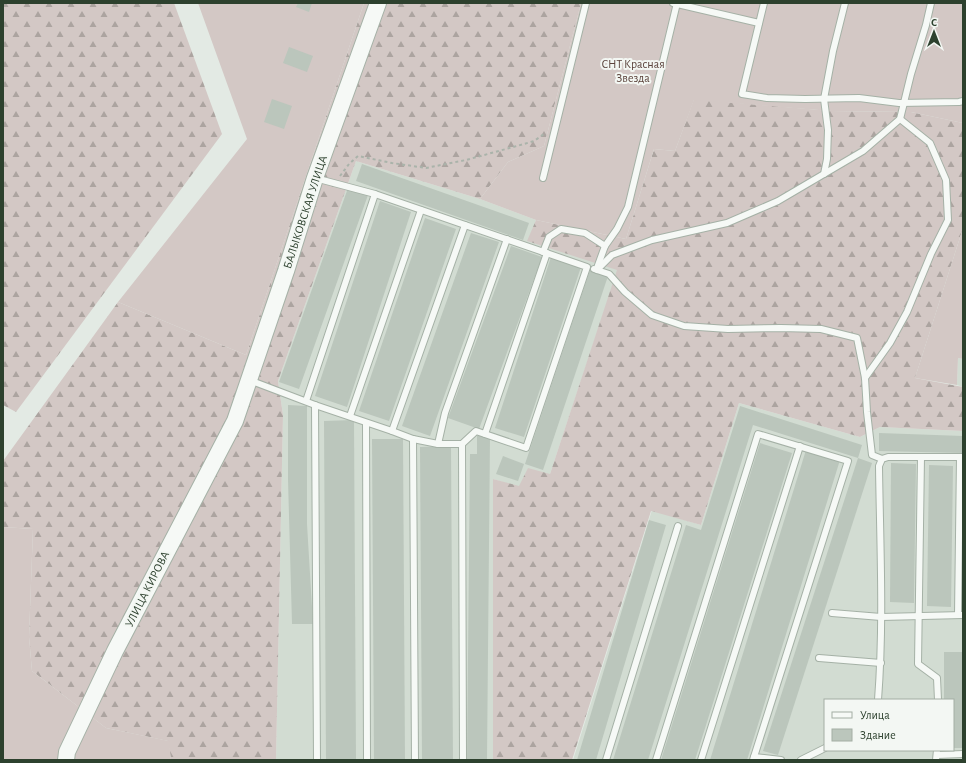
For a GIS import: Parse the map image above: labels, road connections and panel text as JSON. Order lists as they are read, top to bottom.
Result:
{
  "streets": {
    "street": ["БАЛЫКОВСКАЯ УЛИЦА", "УЛИЦА КИРОВА"]
  },
  "crossings": [
    ["БАЛЫКОВСКАЯ УЛИЦА", "УЛИЦА КИРОВА"]
  ],
  "parks": ["СНТ Красная Звезда"],
  "legend": ["Улица", "Здание"],
  "north": "top"
}
